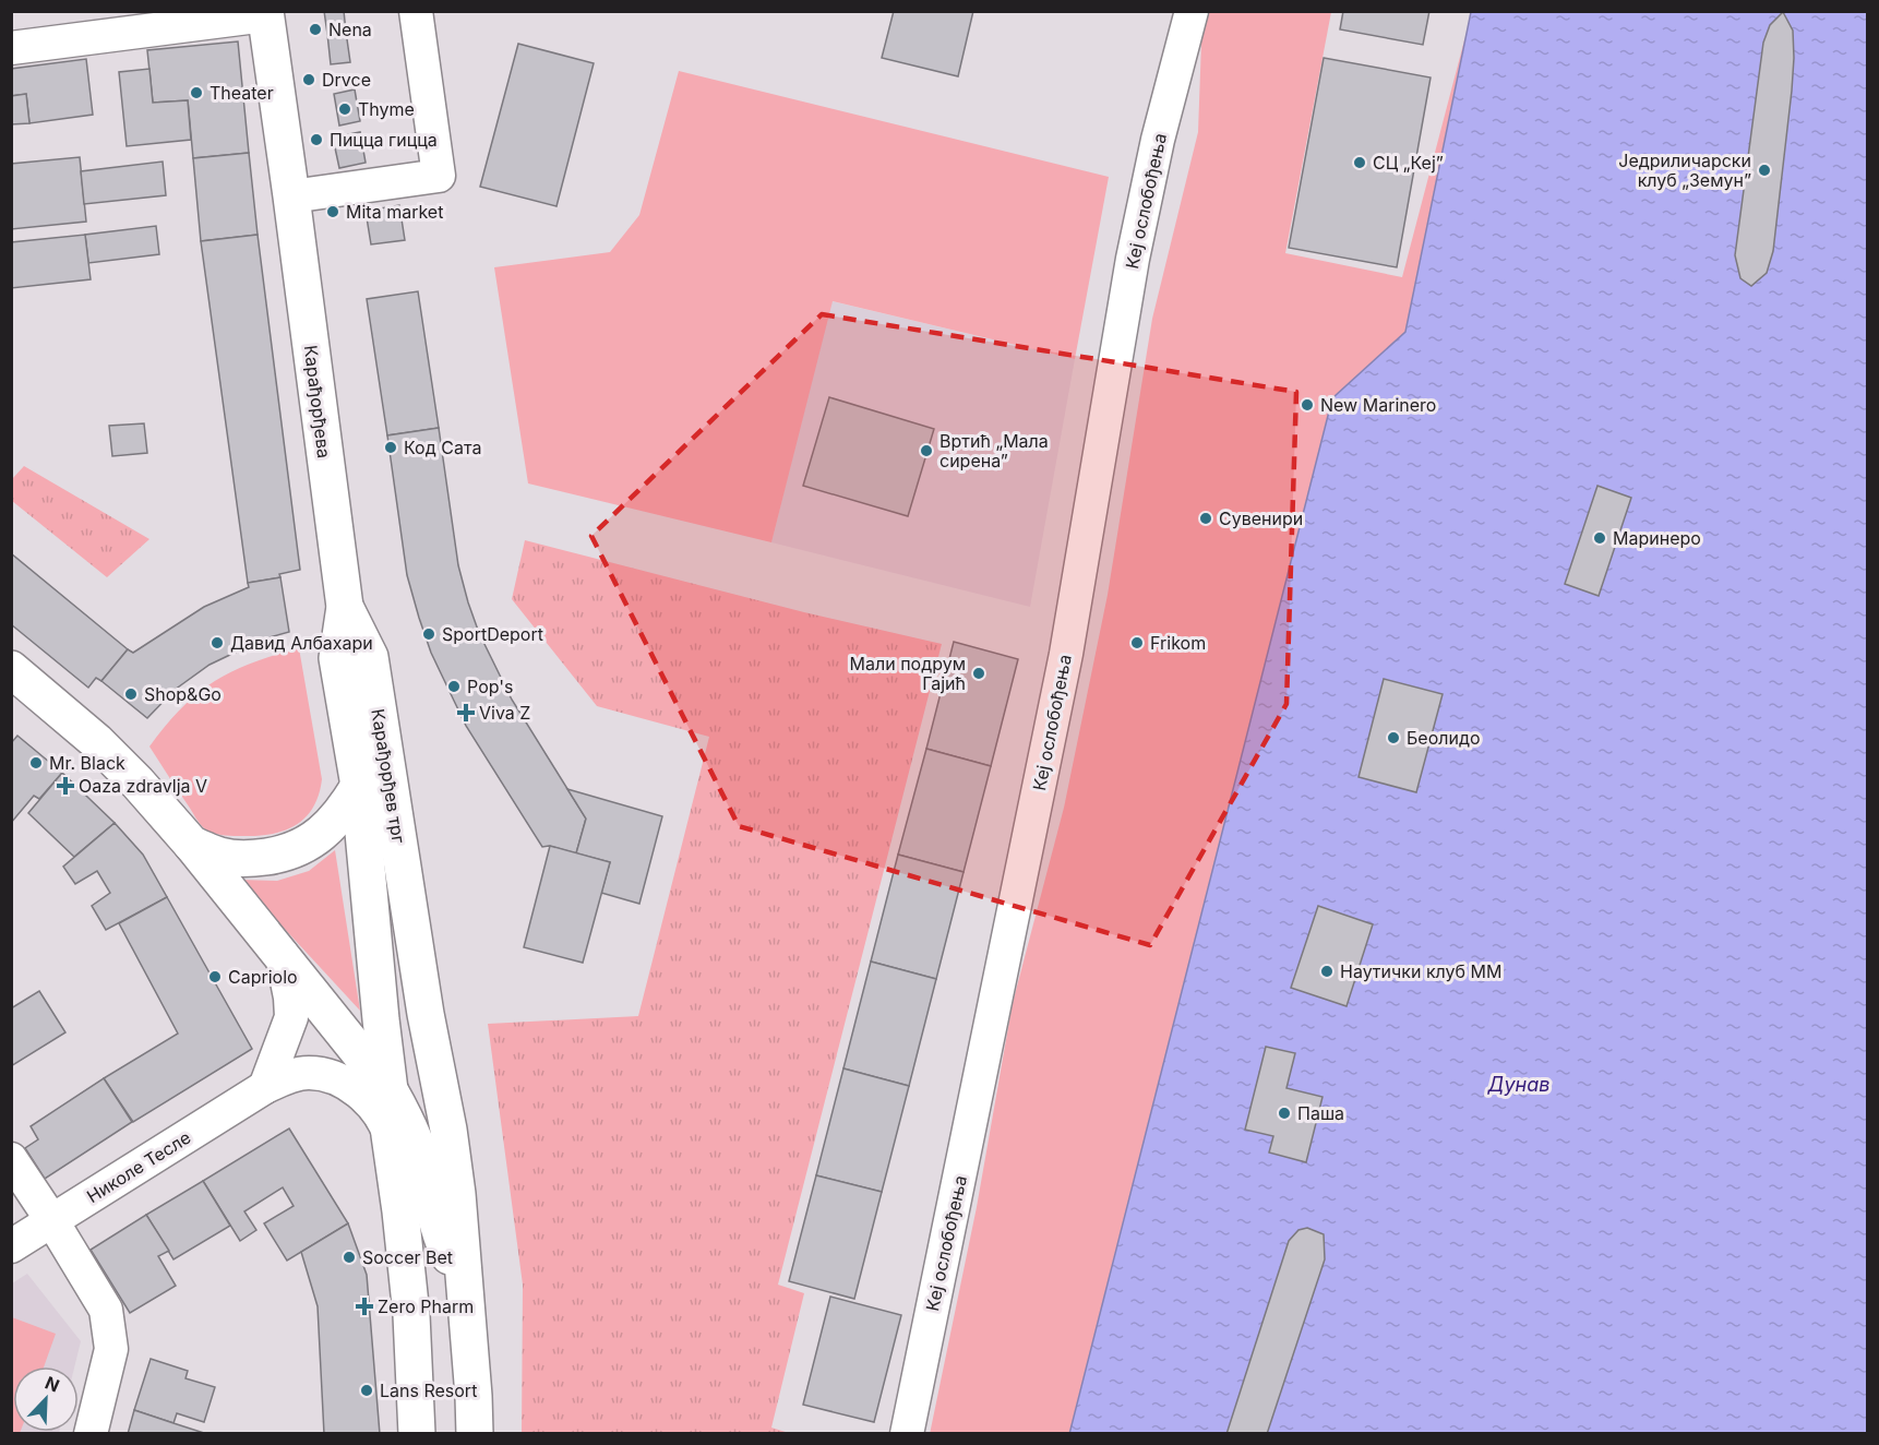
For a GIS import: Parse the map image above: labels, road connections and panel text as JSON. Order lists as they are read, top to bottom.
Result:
{
  "streets": {
    "main road": ["Карађорђева", "Карађорђев трг"],
    "street": ["Кеј ослобођења", "Николе Тесле"]
  },
  "crossings": [
    ["Карађорђева", "Карађорђев трг"],
    ["Карађорђев трг", "Николе Тесле"]
  ],
  "water": ["Дунав"],
  "places": {
    "other": [
      "Nena",
      "Drvce",
      "Theater",
      "Thyme",
      "Пицца гицца",
      "СЦ „Кеј”",
      "Једриличарски клуб „Земун”",
      "Mita market",
      "New Marinero",
      "Код Сата",
      "Вртић „Мала сирена”",
      "Сувенири",
      "Маринеро",
      "SportDeport",
      "Давид Албахари",
      "Frikom",
      "Мали подрум Гајић",
      "Pop's",
      "Shop&Go",
      "Беолидо",
      "Mr. Black",
      "Наутички клуб ММ",
      "Capriolo",
      "Паша",
      "Soccer Bet",
      "Lans Resort"
    ],
    "health": ["Viva Z", "Oaza zdravlja V", "Zero Pharm"]
  },
  "north": "top right"
}
